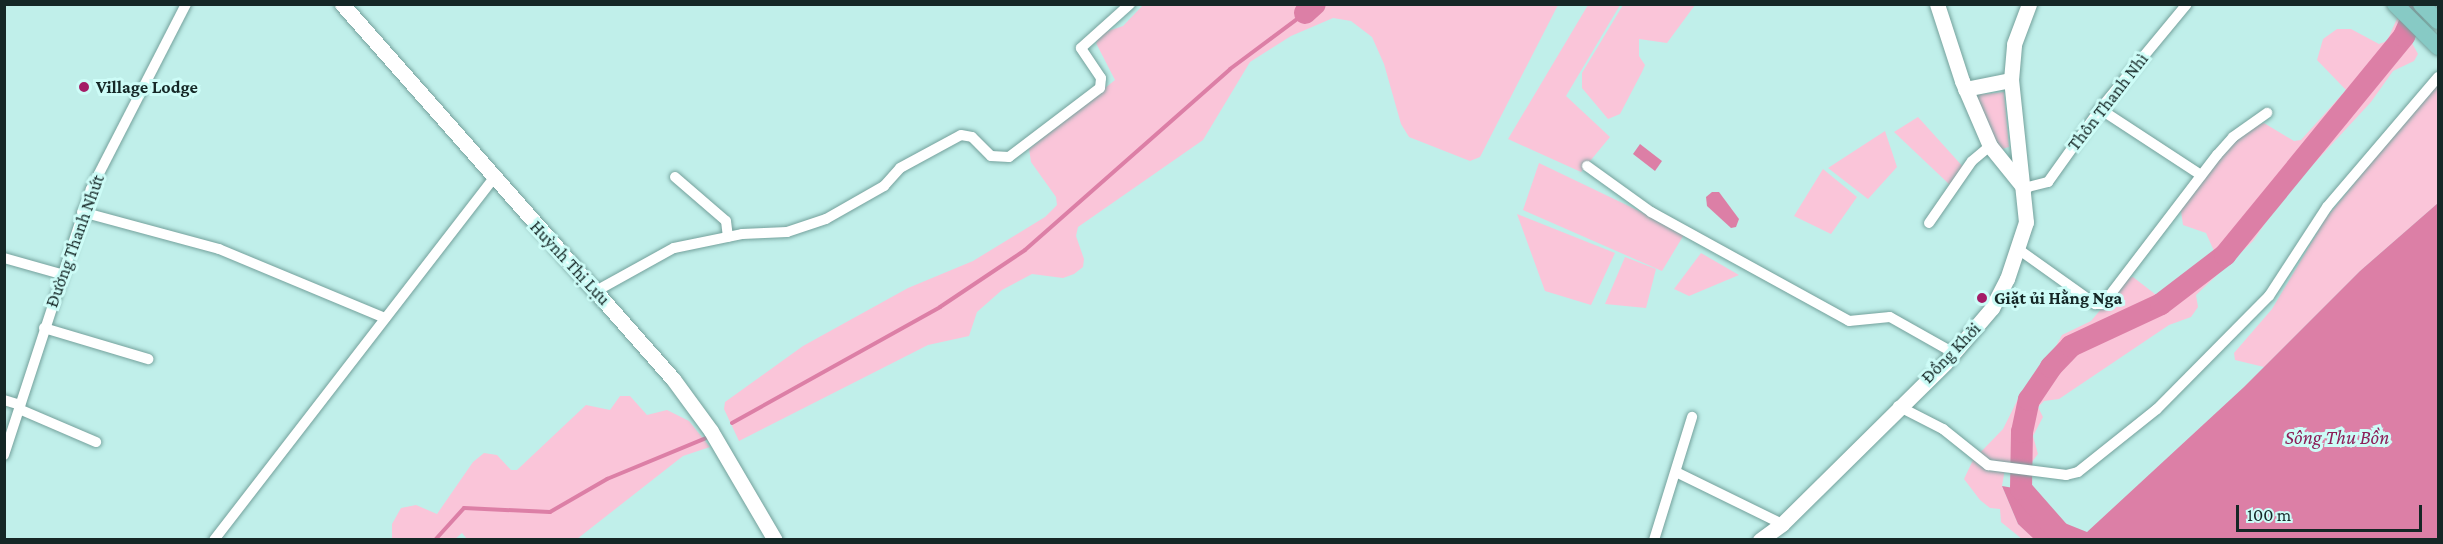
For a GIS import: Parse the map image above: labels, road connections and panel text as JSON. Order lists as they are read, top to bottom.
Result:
{
  "streets": {
    "street": [
      "Thôn Thanh Nhì",
      "Đường Thanh Nhứt",
      "Huỳnh Thị Lựu",
      "Đồng Khởi"
    ]
  },
  "crossings": [
    ["Thôn Thanh Nhì", "Đồng Khởi"]
  ],
  "water": ["Sông Thu Bồn"],
  "places": ["Village Lodge", "Giặt ủi Hằng Nga"],
  "scale_bar": "100 m"
}
